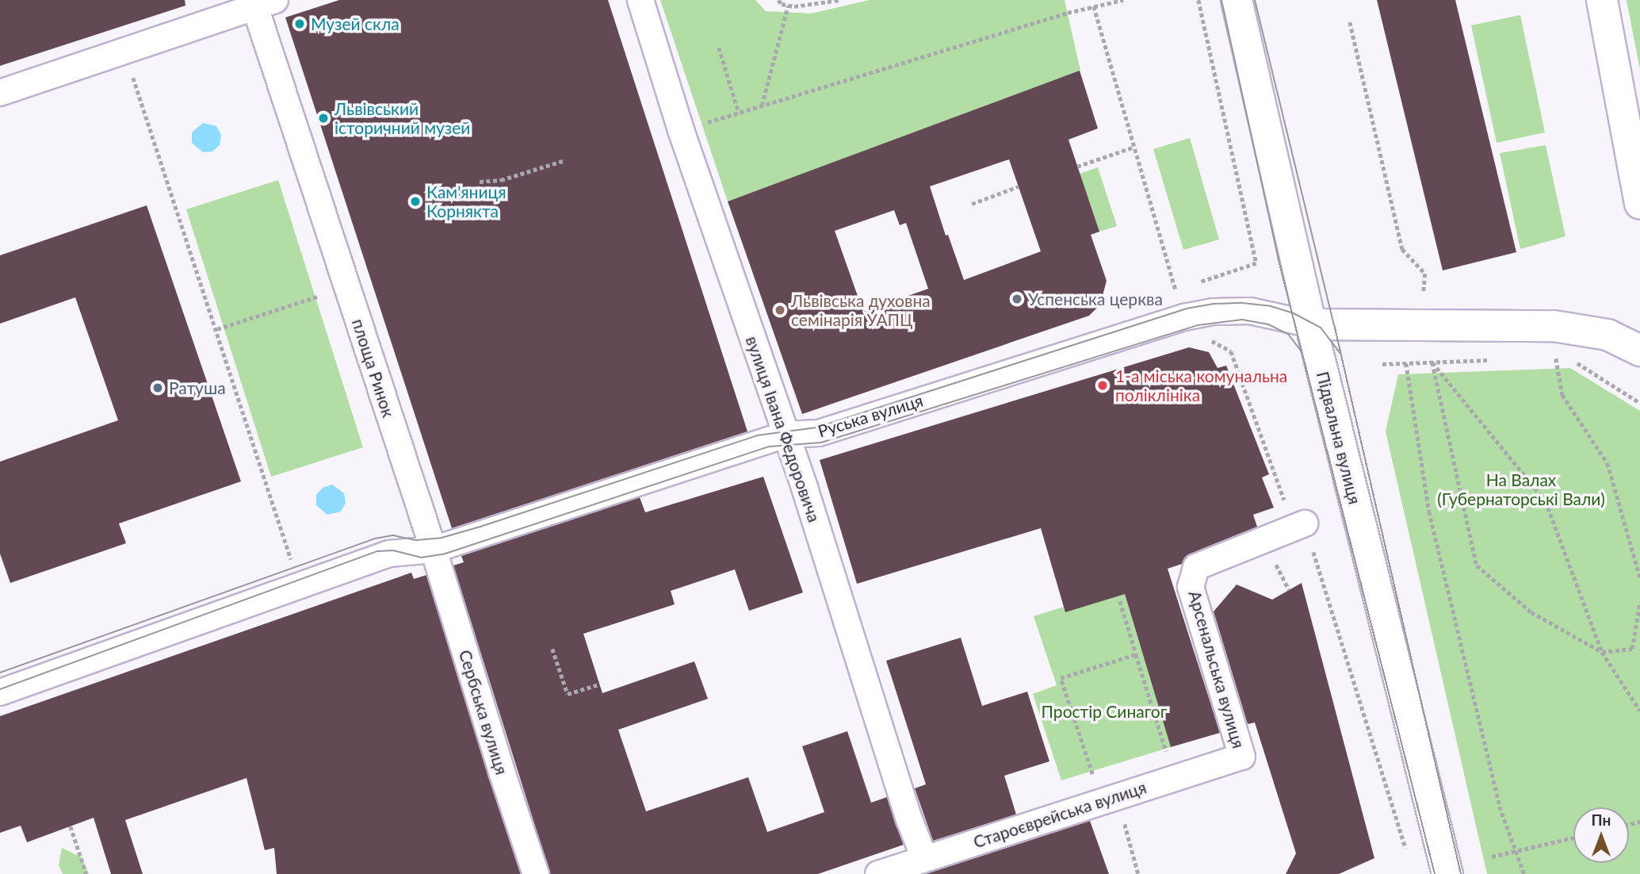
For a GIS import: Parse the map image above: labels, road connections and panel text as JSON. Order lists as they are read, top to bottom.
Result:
{
  "streets": {
    "main road": ["Підвальна вулиця"],
    "street": [
      "площа Ринок",
      "Руська вулиця",
      "вулиця Івана Федоровича",
      "Арсенальська вулиця",
      "Сербська вулиця",
      "Староєврейська вулиця"
    ]
  },
  "crossings": [
    ["площа Ринок", "Руська вулиця"],
    ["площа Ринок", "Сербська вулиця"],
    ["Руська вулиця", "вулиця Івана Федоровича"],
    ["Руська вулиця", "Підвальна вулиця"],
    ["Руська вулиця", "Сербська вулиця"],
    ["вулиця Івана Федоровича", "Староєврейська вулиця"],
    ["Арсенальська вулиця", "Староєврейська вулиця"]
  ],
  "parks": ["На Валах (Губернаторські Вали)", "Простір Синагог"],
  "places": [
    "Музей скла",
    "Львівський історичний музей",
    "Кам'яниця Корнякта",
    "Успенська церква",
    "Львівська духовна семінарія УАПЦ",
    "1-а міська комунальна поліклініка",
    "Ратуша"
  ],
  "north": "top"
}
